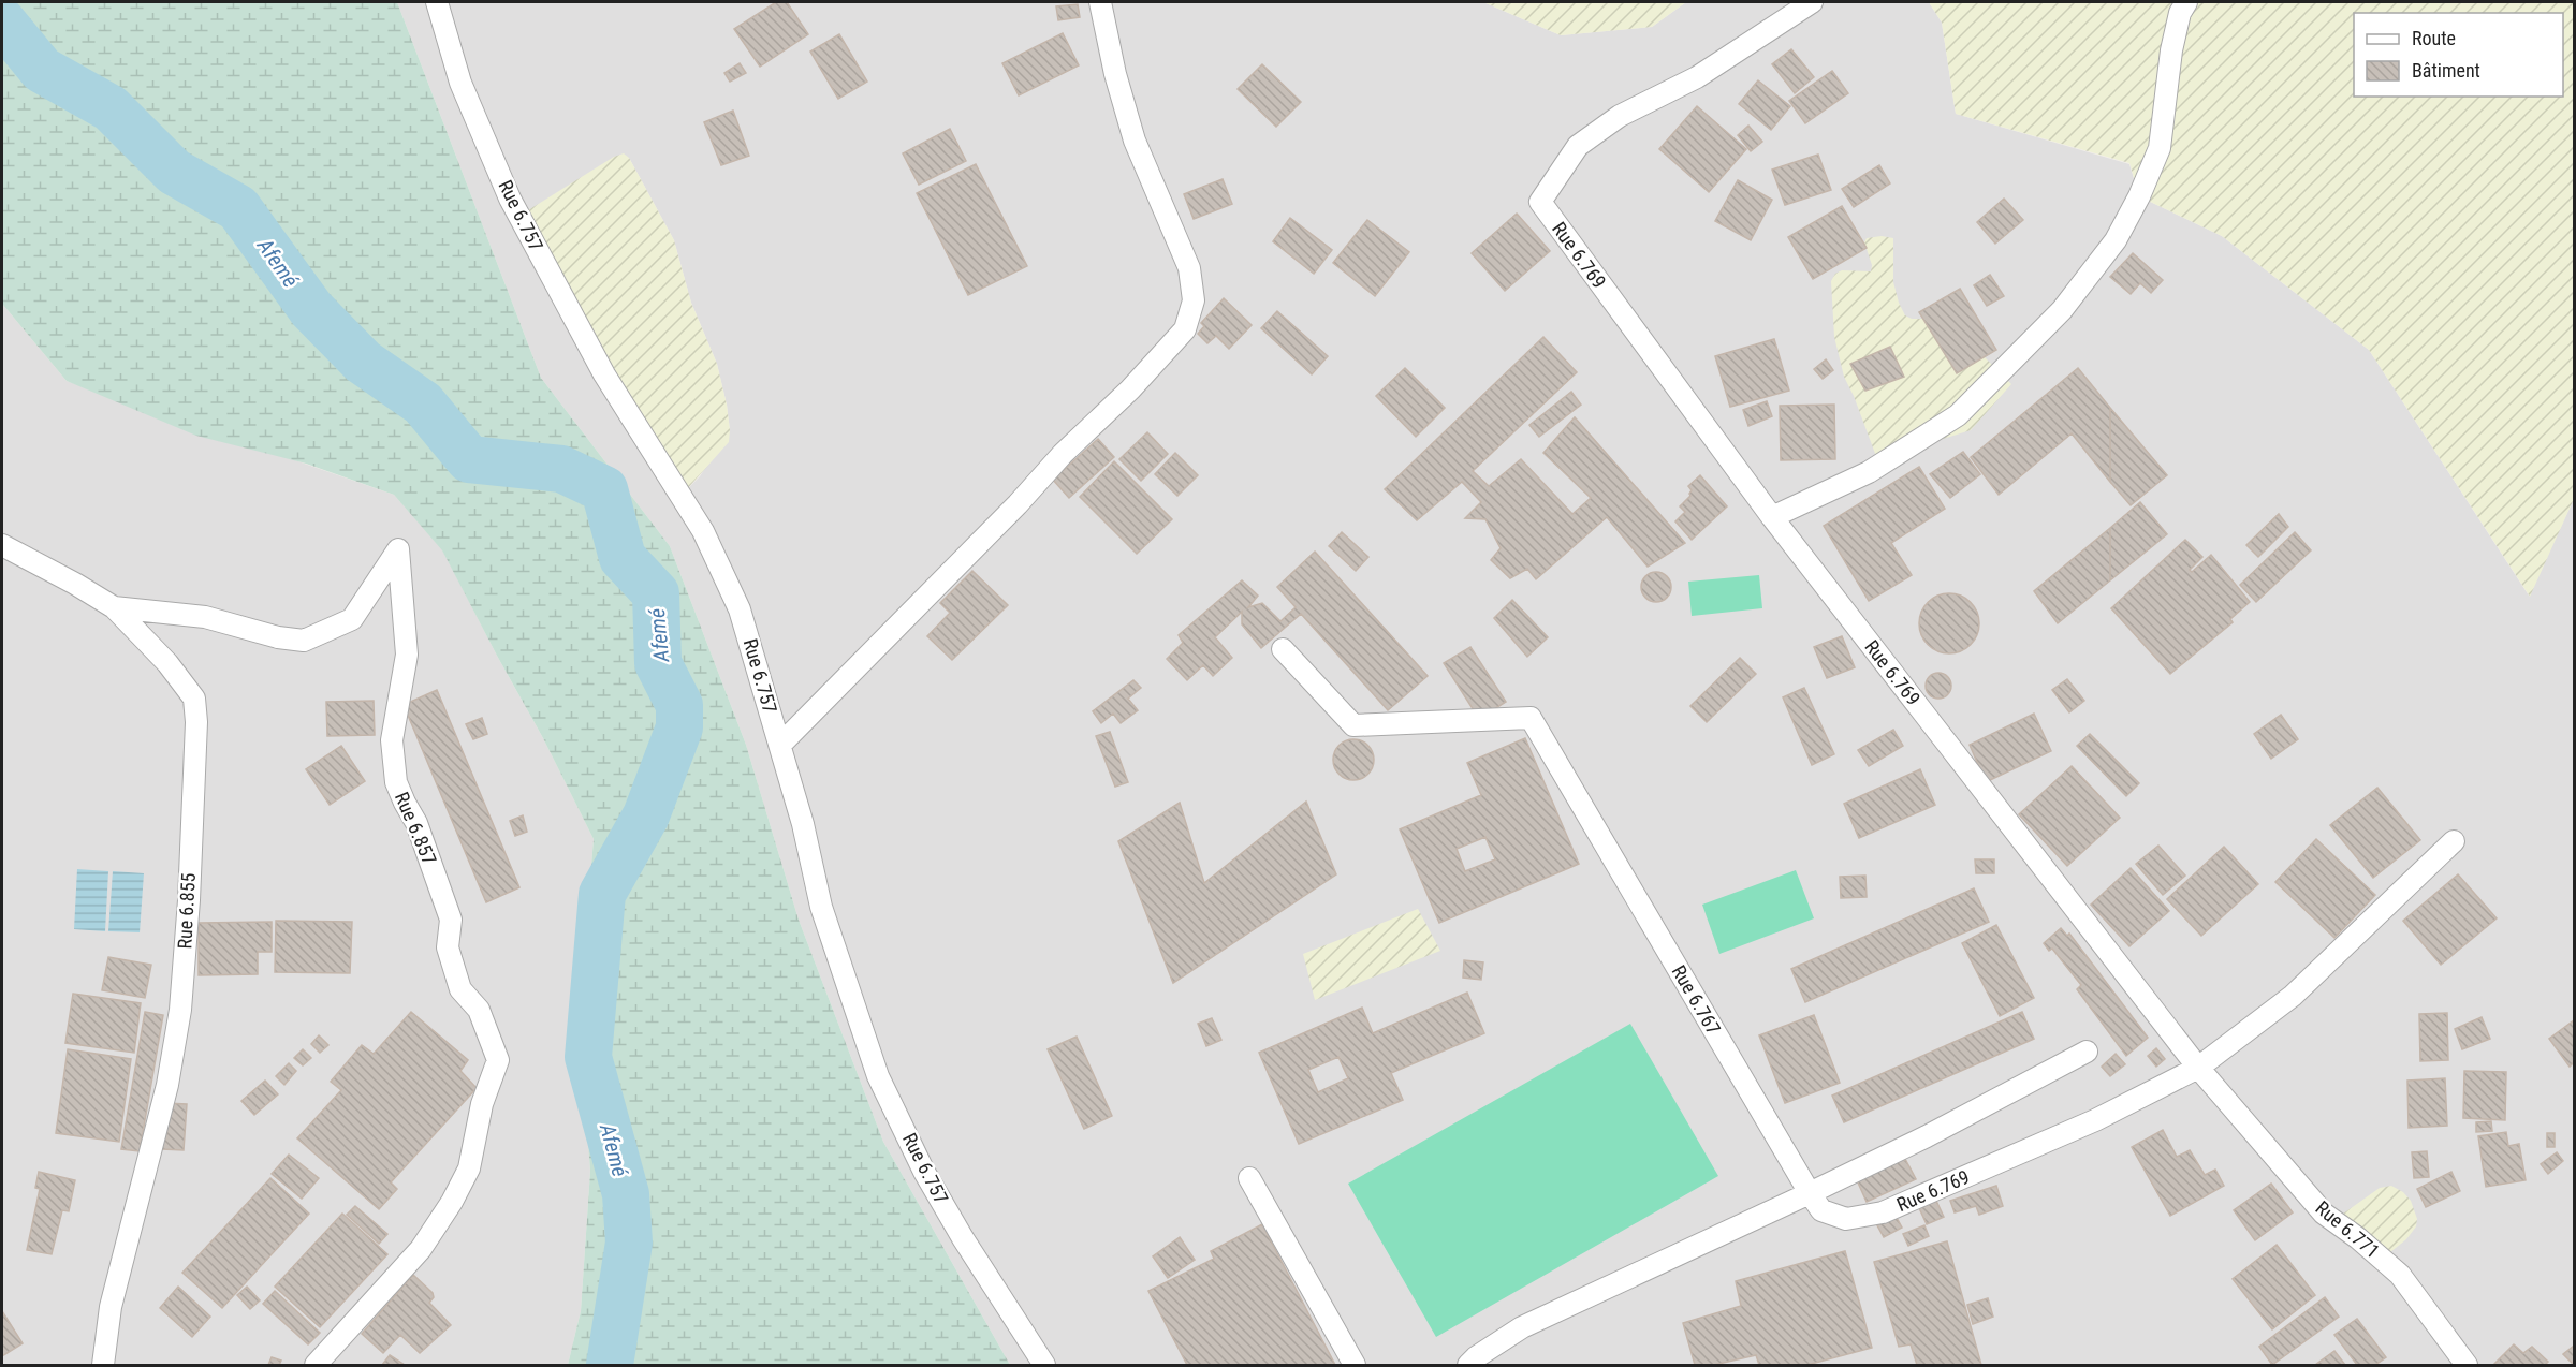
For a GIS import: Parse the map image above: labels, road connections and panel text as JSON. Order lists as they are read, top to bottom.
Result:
{
  "streets": {
    "street": [
      "Rue 6.757",
      "Rue 6.769",
      "Rue 6.857",
      "Rue 6.855",
      "Rue 6.767",
      "Rue 6.771"
    ]
  },
  "crossings": [
    ["Rue 6.769", "Rue 6.767"],
    ["Rue 6.769", "Rue 6.771"],
    ["Rue 6.857", "Rue 6.855"]
  ],
  "water": ["Afemé"],
  "legend": ["Route", "Bâtiment"]
}
